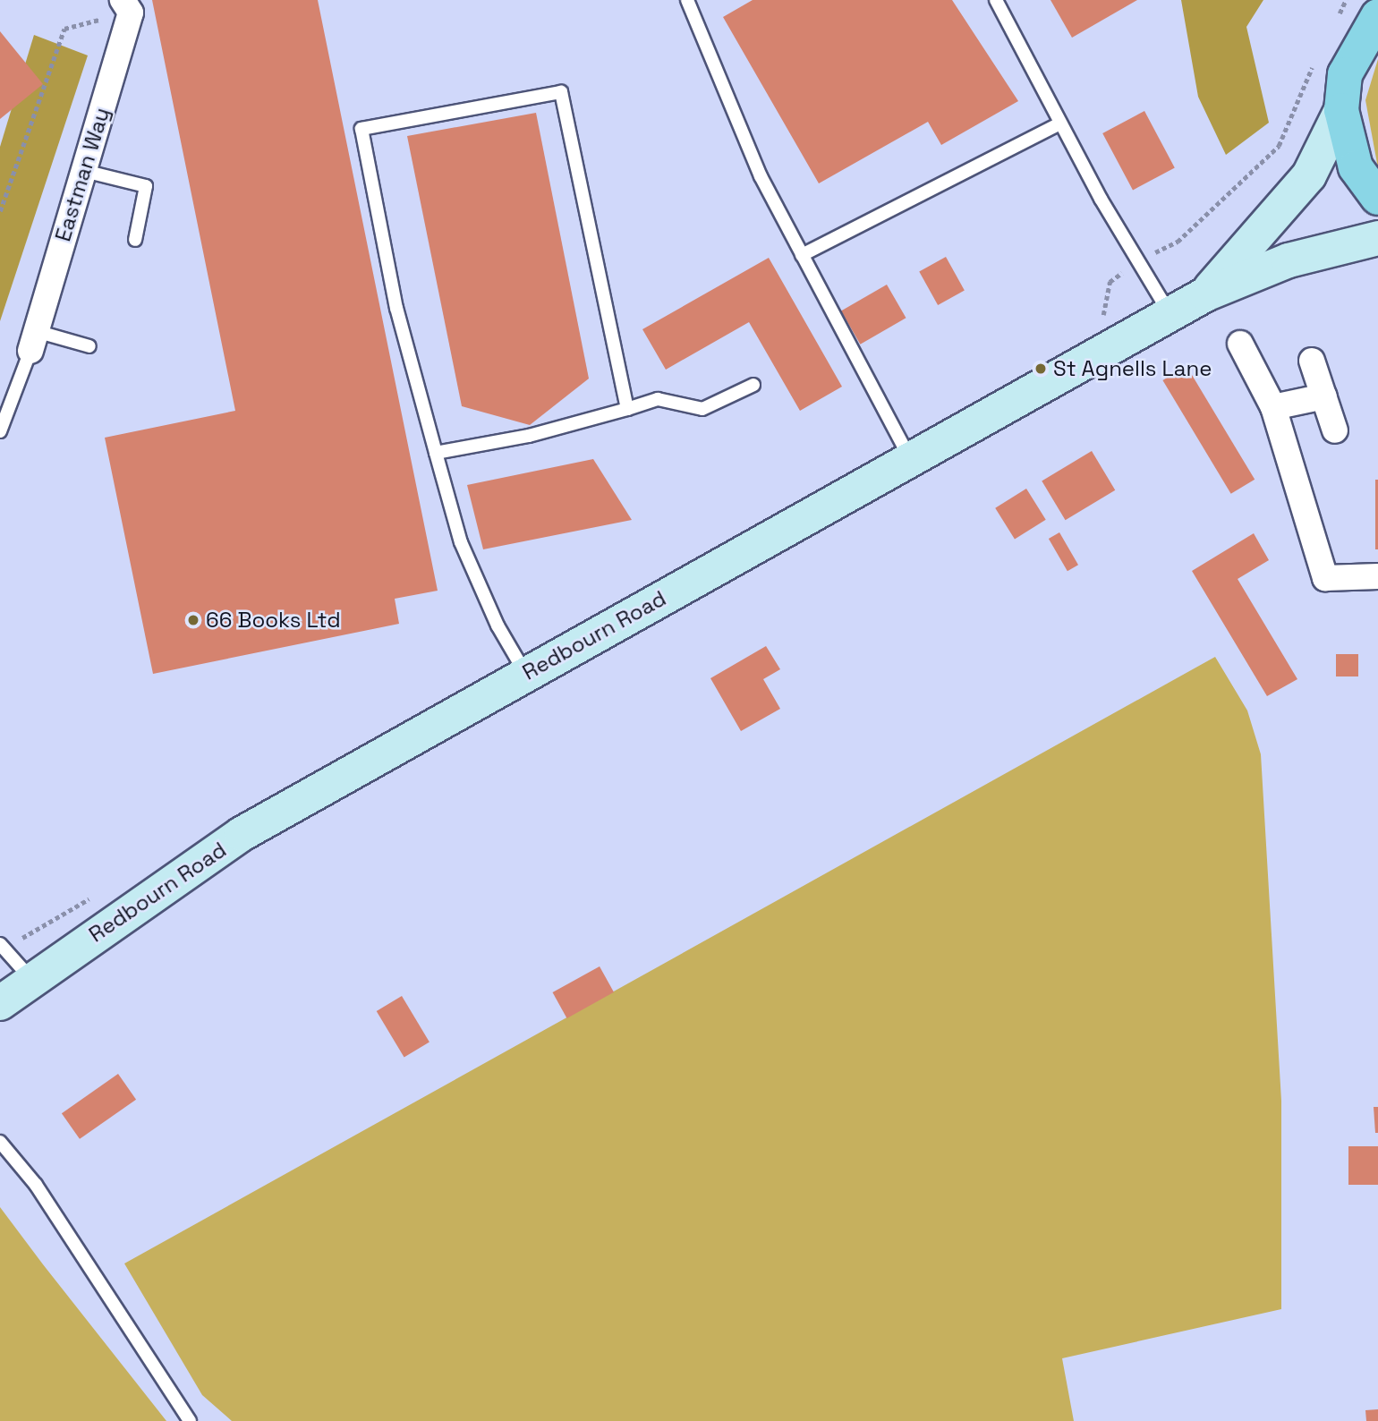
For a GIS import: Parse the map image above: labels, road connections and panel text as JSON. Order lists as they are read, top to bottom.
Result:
{
  "streets": {
    "main road": ["Redbourn Road"],
    "street": ["Eastman Way"]
  },
  "places": ["St Agnells Lane", "66 Books Ltd"]
}
